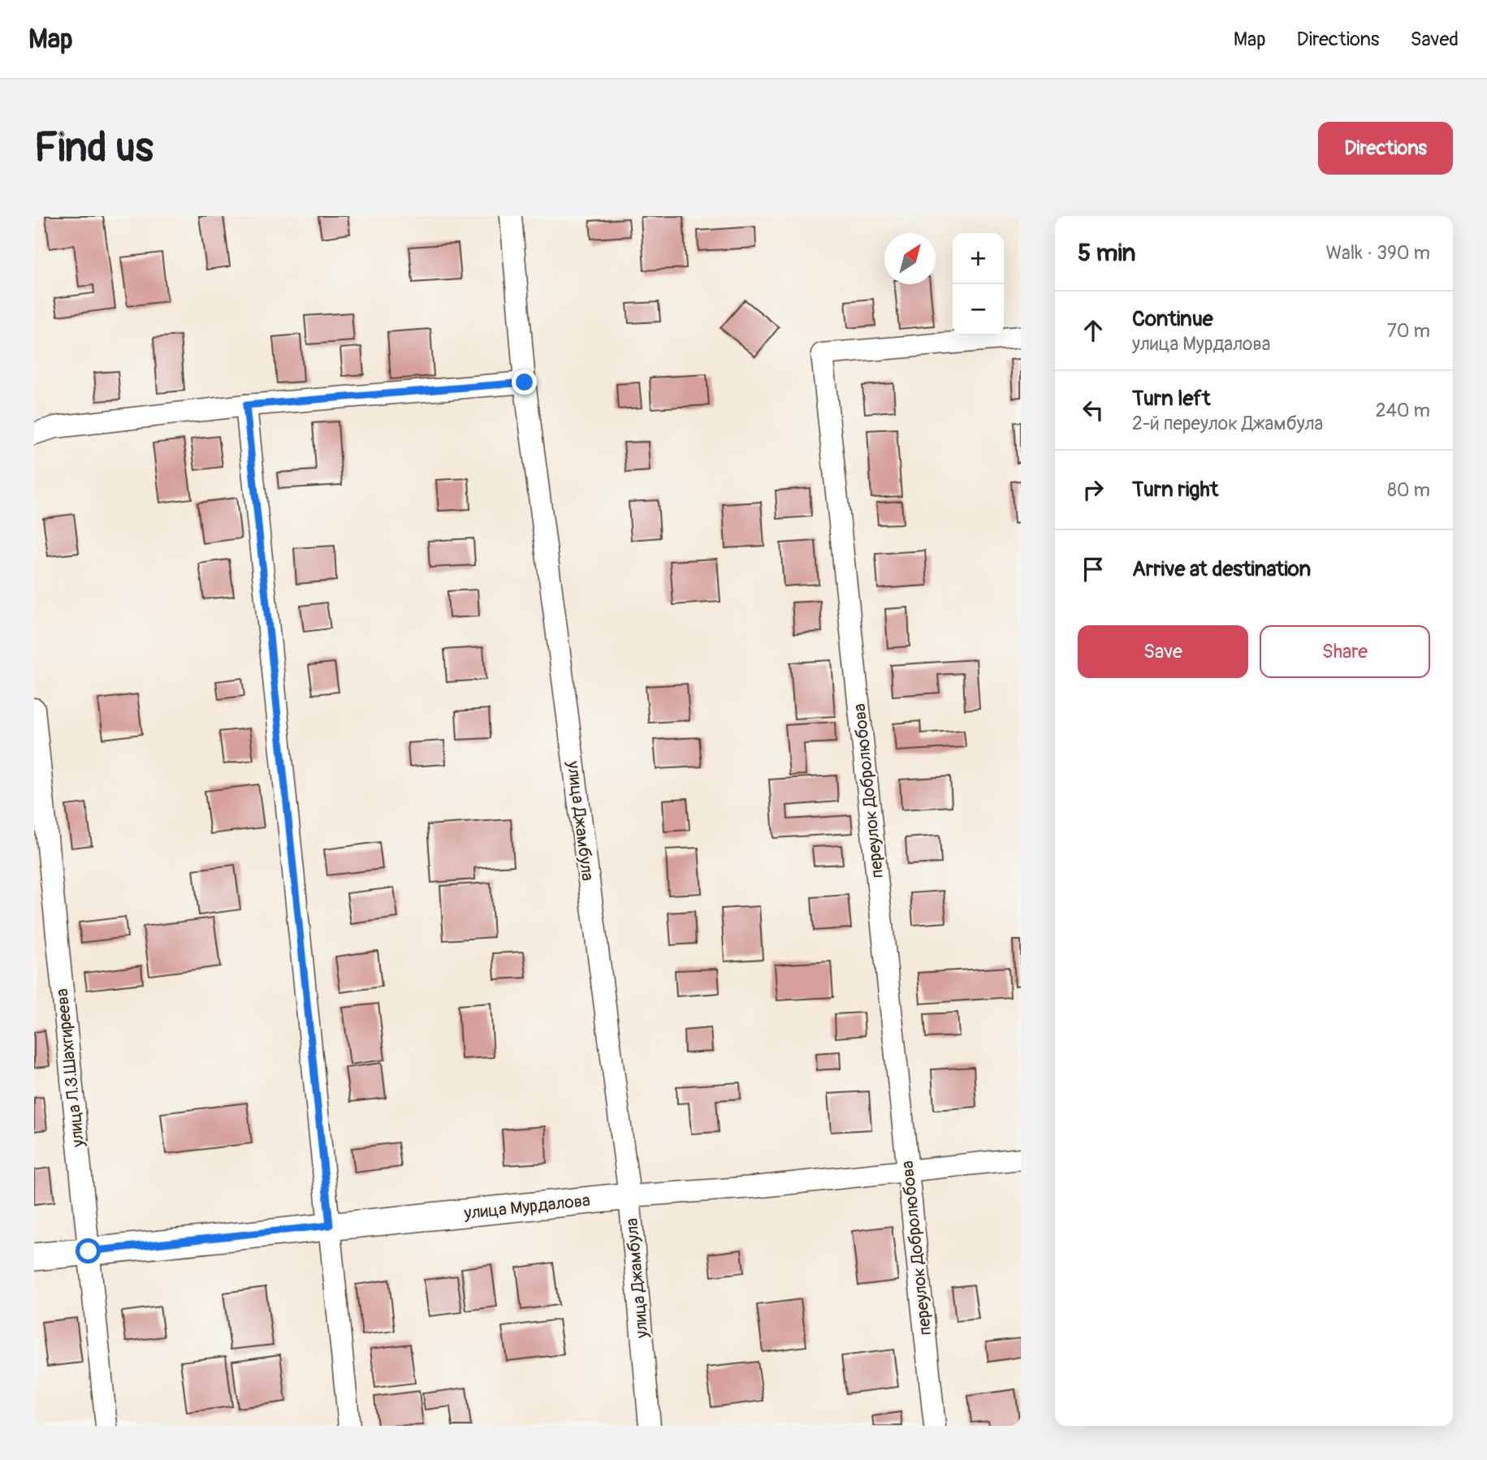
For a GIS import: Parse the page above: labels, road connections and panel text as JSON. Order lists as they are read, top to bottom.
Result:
{
  "streets": {
    "street": [
      "переулок Добролюбова",
      "улица Джамбула",
      "улица Л.З.Шахгиреева",
      "улица Мурдалова"
    ]
  },
  "crossings": [
    ["переулок Добролюбова", "улица Мурдалова"],
    ["улица Джамбула", "улица Мурдалова"],
    ["улица Л.З.Шахгиреева", "улица Мурдалова"]
  ],
  "north": "top right",
  "page": {
    "header": "Map",
    "nav": ["Map", "Directions", "Saved"],
    "buttons": [
      "Directions",
      ["Save", "Share"]
    ],
    "title": "Find us",
    "heading": ["5 min", "Walk · 390 m"],
    "map_buttons": ["+", "−"],
    "list": [
      ["Continue", "улица Мурдалова", "70 m"],
      ["Turn left", "2-й переулок Джамбула", "240 m"],
      ["Turn right", "80 m"],
      "Arrive at destination"
    ]
  }
}
